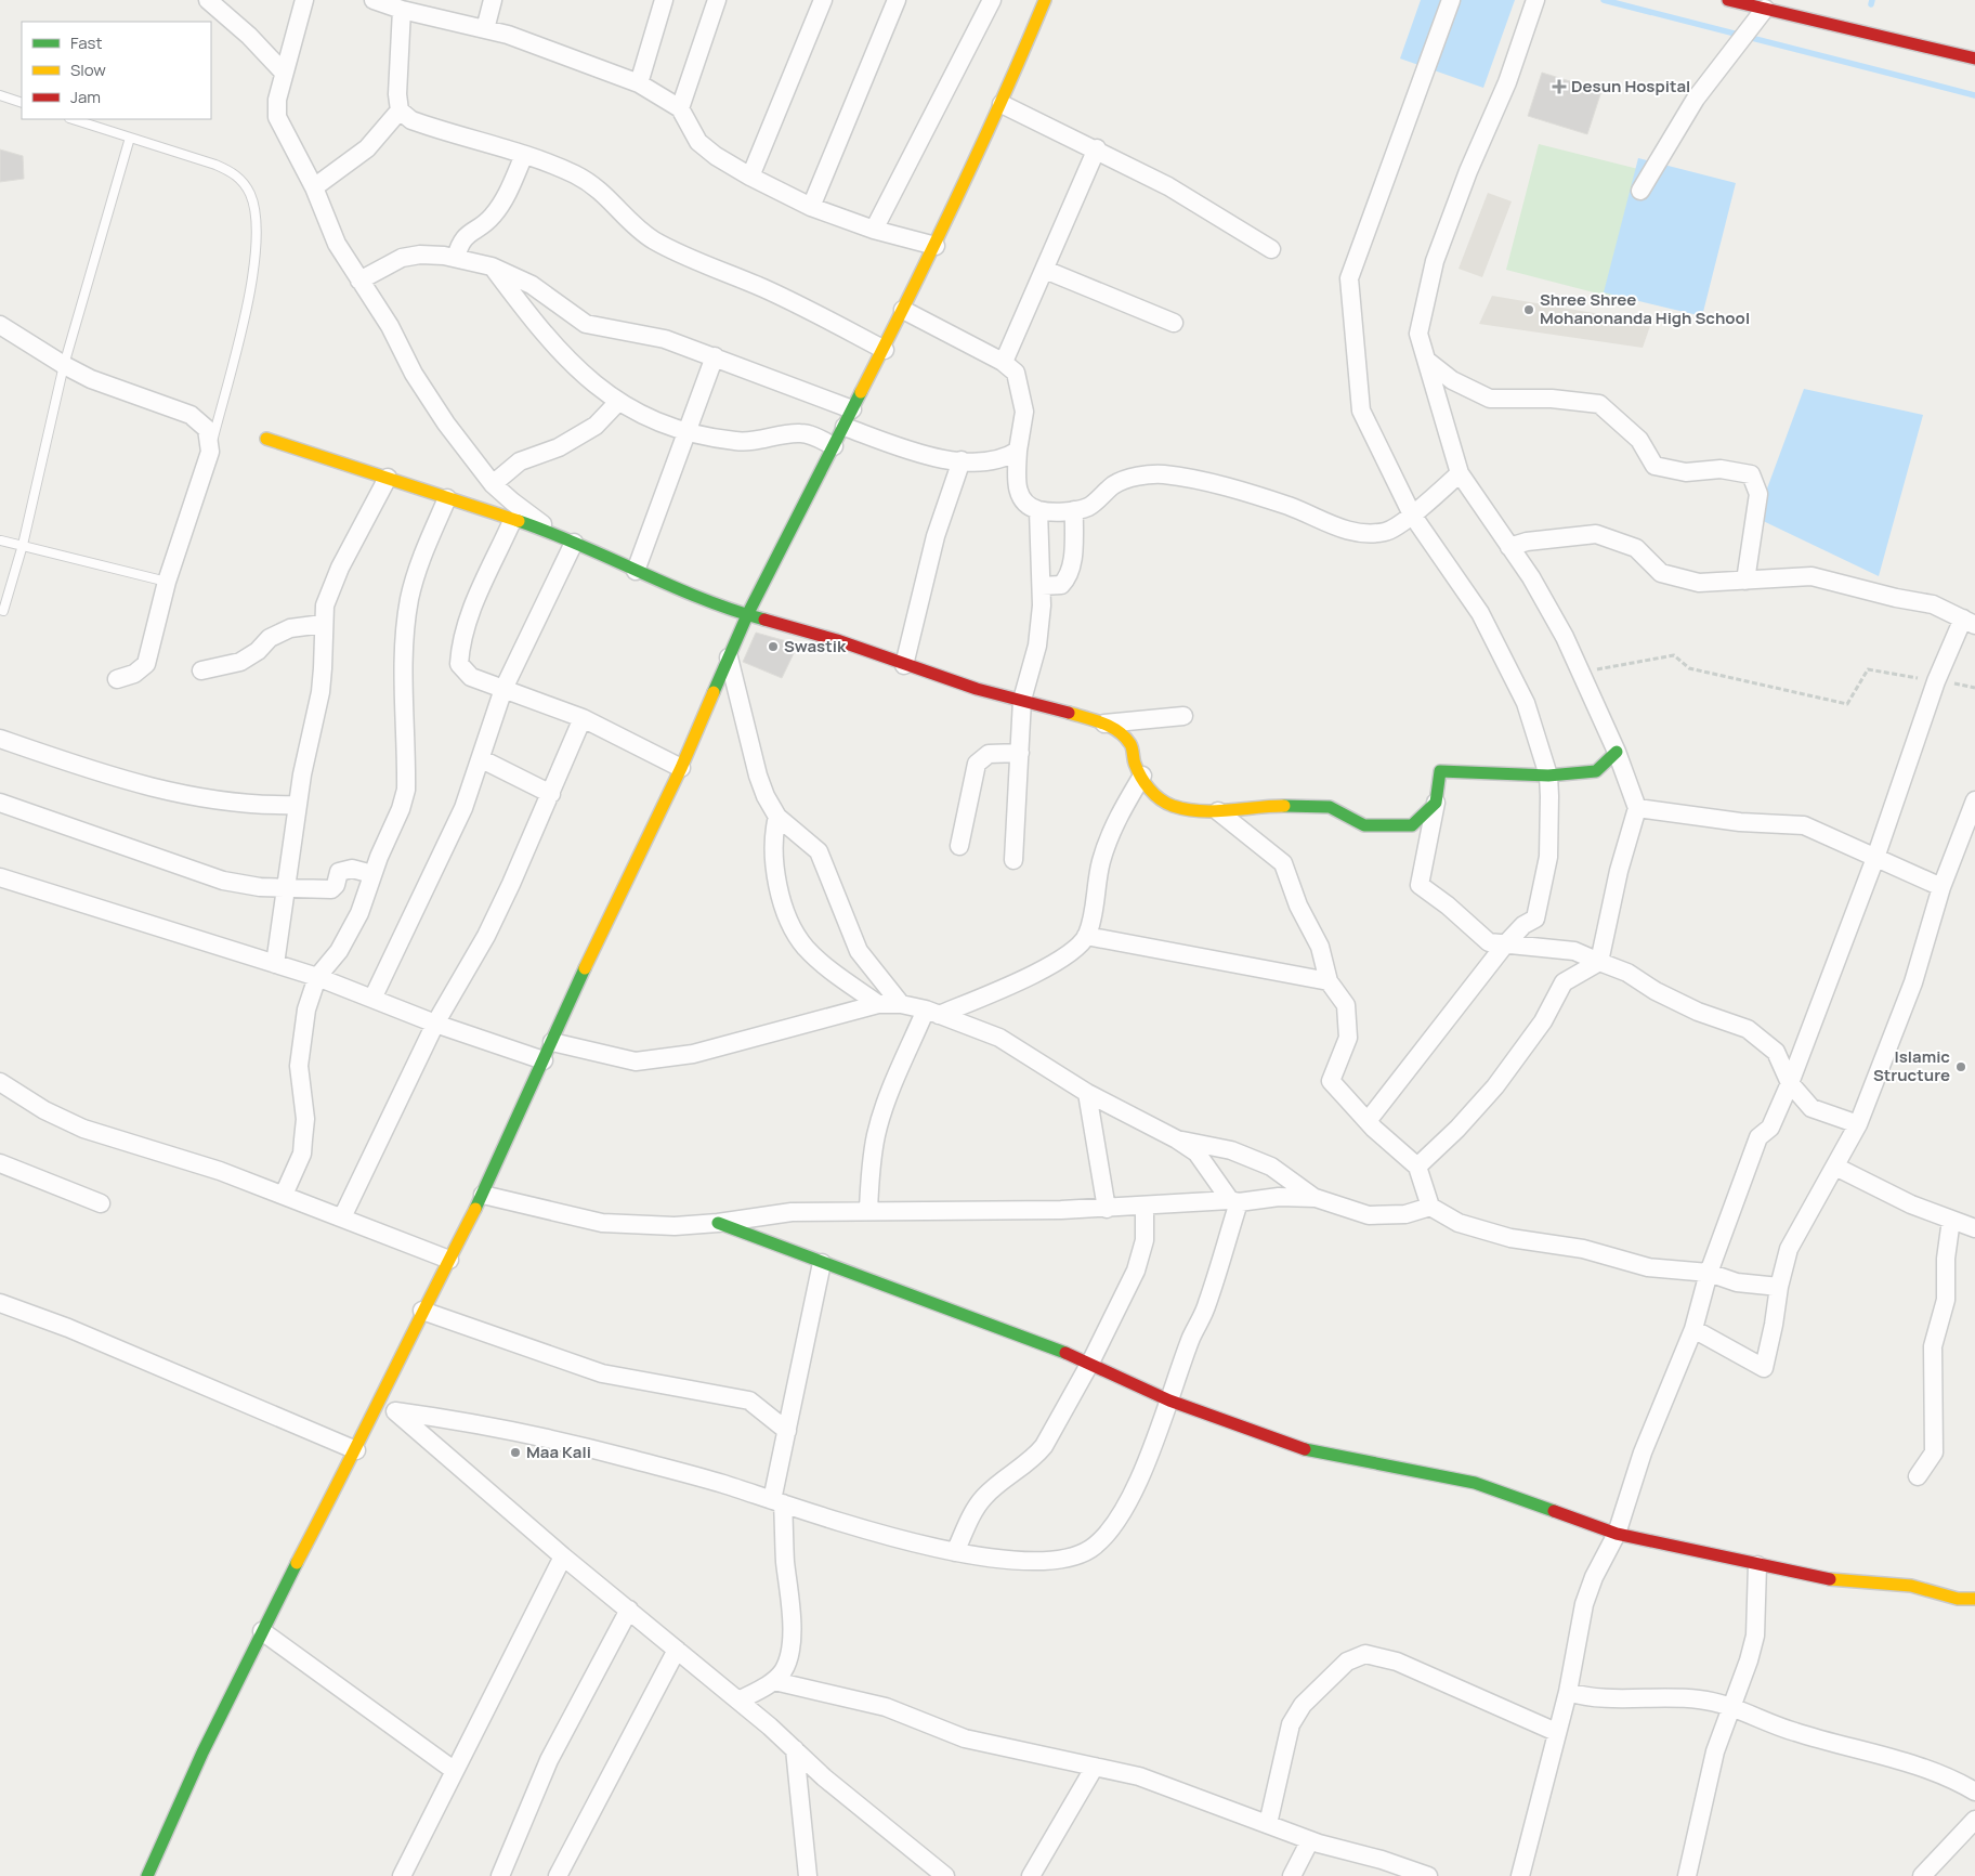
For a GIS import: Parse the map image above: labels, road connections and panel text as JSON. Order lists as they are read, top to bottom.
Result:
{
  "places": {
    "health": ["Desun Hospital"],
    "other": [
      "Shree Shree Mohanonanda High School",
      "Swastik",
      "Islamic Structure",
      "Maa Kali"
    ]
  },
  "legend": ["Fast", "Slow", "Jam"]
}
